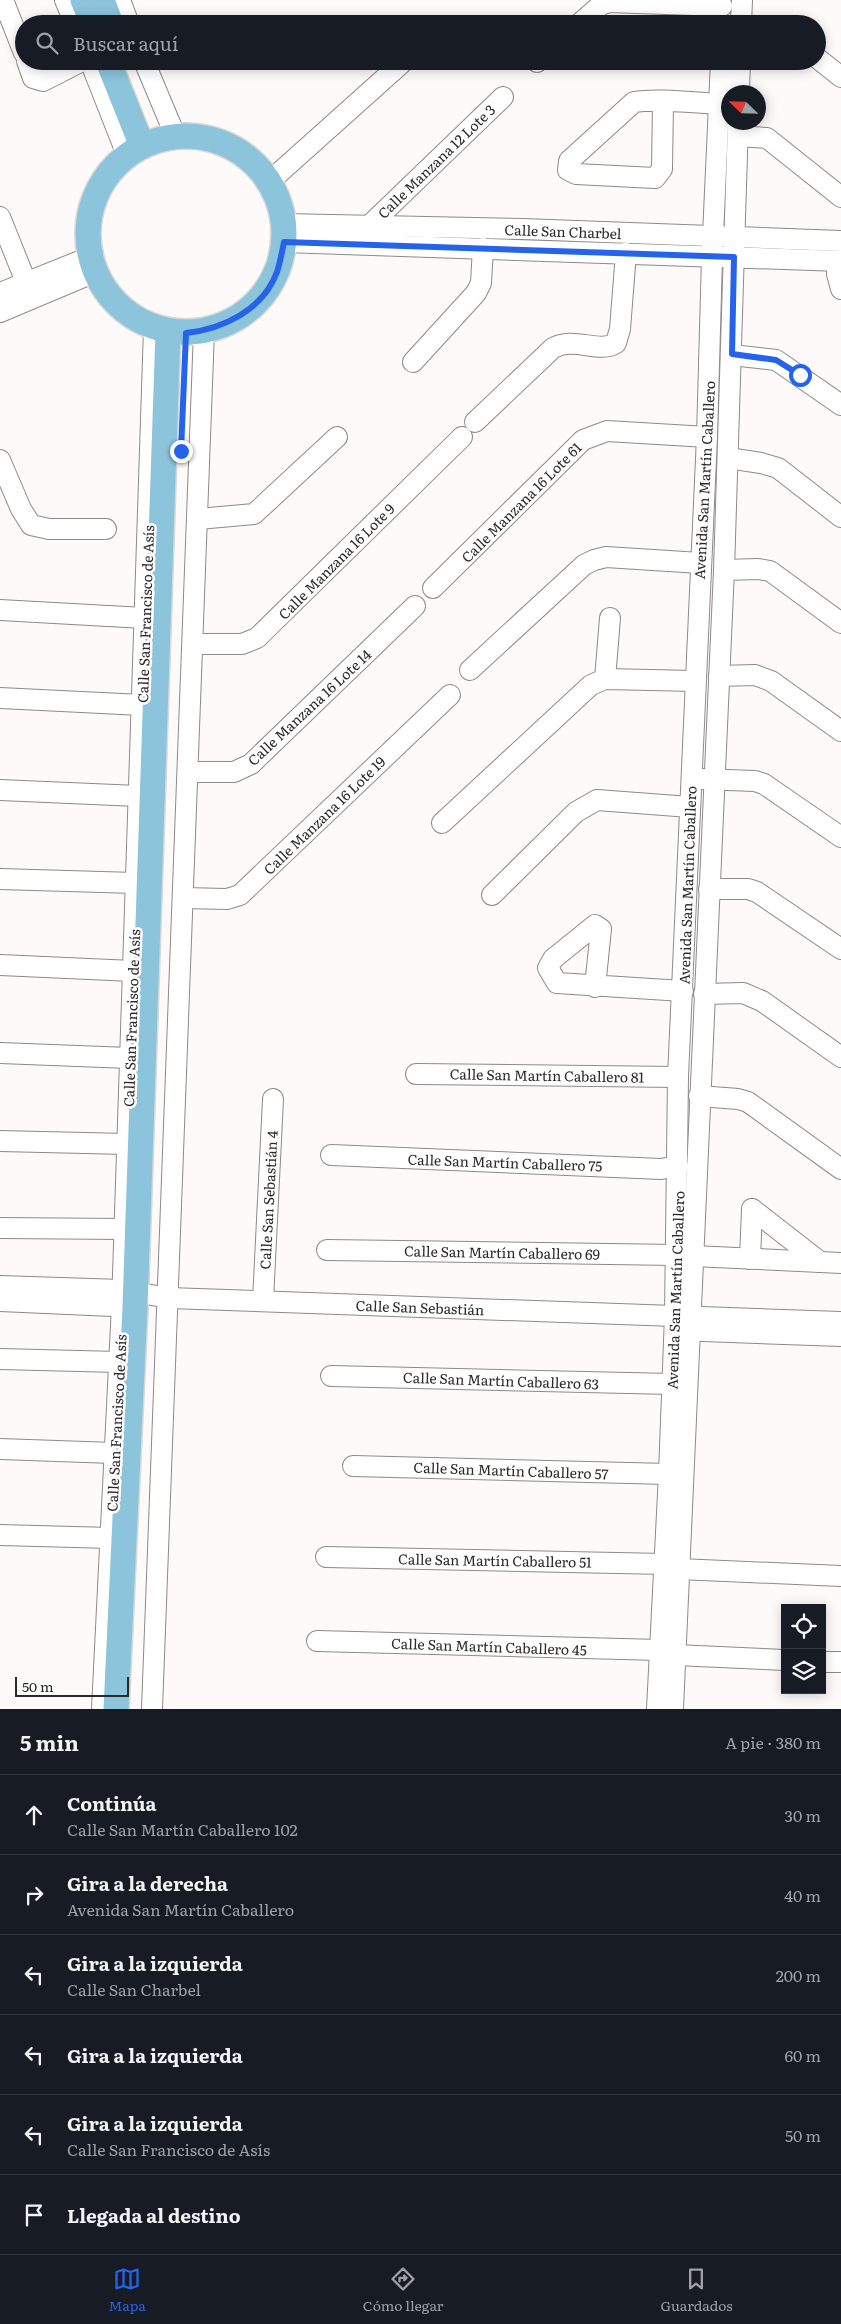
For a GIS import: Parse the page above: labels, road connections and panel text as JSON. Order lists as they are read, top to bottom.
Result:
{
  "streets": {
    "main road": ["Calle San Francisco de Asís"],
    "street": [
      "Calle Manzana 12 Lote 3",
      "Calle San Charbel",
      "Avenida San Martín Caballero",
      "Calle Manzana 16 Lote 61",
      "Calle Manzana 16 Lote 9",
      "Calle Manzana 16 Lote 14",
      "Calle Manzana 16 Lote 19",
      "Calle San Martín Caballero 81",
      "Calle San Martín Caballero 75",
      "Calle San Sebastián 4",
      "Calle San Martín Caballero 69",
      "Calle San Sebastián",
      "Calle San Martín Caballero 63",
      "Calle San Martín Caballero 57",
      "Calle San Martín Caballero 51",
      "Calle San Martín Caballero 45"
    ]
  },
  "crossings": [
    ["Calle Manzana 12 Lote 3", "Calle San Charbel"],
    ["Calle San Charbel", "Avenida San Martín Caballero"],
    ["Avenida San Martín Caballero", "Calle Manzana 16 Lote 61"],
    ["Avenida San Martín Caballero", "Calle San Martín Caballero 81"],
    ["Avenida San Martín Caballero", "Calle San Martín Caballero 75"],
    ["Avenida San Martín Caballero", "Calle San Martín Caballero 69"],
    ["Avenida San Martín Caballero", "Calle San Sebastián"],
    ["Avenida San Martín Caballero", "Calle San Martín Caballero 63"],
    ["Avenida San Martín Caballero", "Calle San Martín Caballero 57"],
    ["Avenida San Martín Caballero", "Calle San Martín Caballero 51"],
    ["Avenida San Martín Caballero", "Calle San Martín Caballero 45"],
    ["Calle Manzana 16 Lote 9", "Calle San Francisco de Asís"],
    ["Calle San Francisco de Asís", "Calle Manzana 16 Lote 14"],
    ["Calle San Francisco de Asís", "Calle Manzana 16 Lote 19"],
    ["Calle San Francisco de Asís", "Calle San Sebastián"],
    ["Calle San Sebastián 4", "Calle San Sebastián"]
  ],
  "scale_bar": "50 m",
  "north": "top left",
  "page": {
    "search": "Buscar aquí",
    "scale": "50 m",
    "heading": ["5 min", "A pie · 380 m"],
    "list": [
      ["Continúa", "Calle San Martín Caballero 102", "30 m"],
      ["Gira a la derecha", "Avenida San Martín Caballero", "40 m"],
      ["Gira a la izquierda", "Calle San Charbel", "200 m"],
      ["Gira a la izquierda", "60 m"],
      ["Gira a la izquierda", "Calle San Francisco de Asís", "50 m"],
      "Llegada al destino"
    ],
    "nav": ["Mapa", "Cómo llegar", "Guardados"]
  }
}
